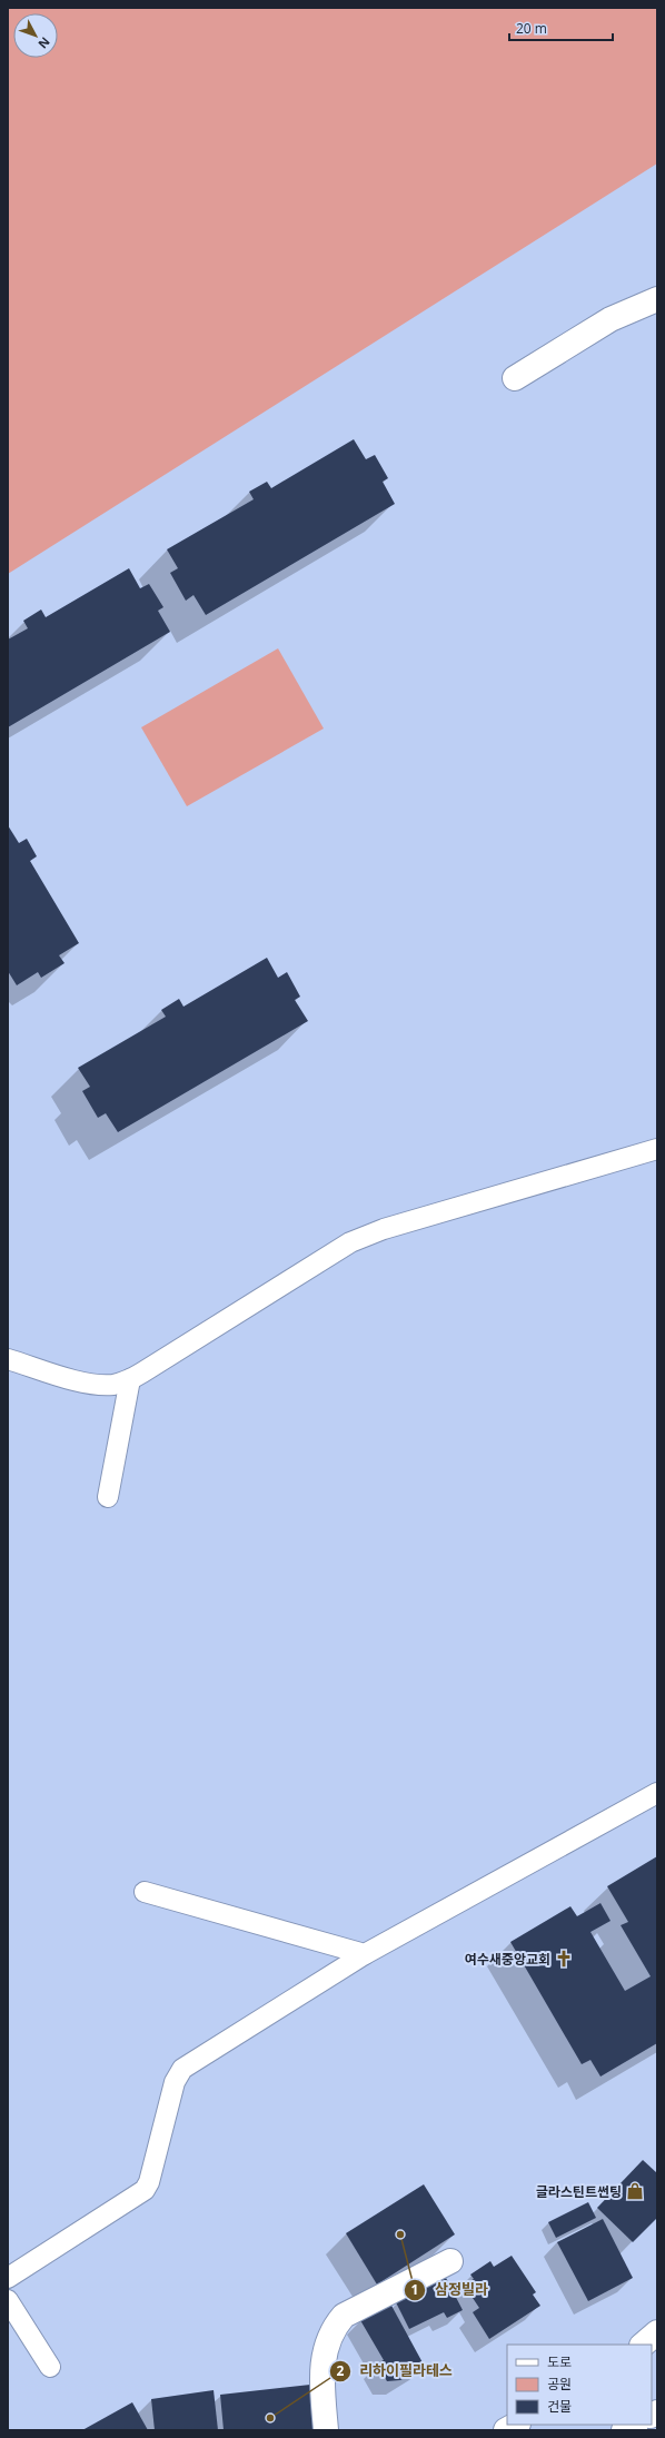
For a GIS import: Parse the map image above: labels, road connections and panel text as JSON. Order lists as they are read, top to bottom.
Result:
{
  "places": {
    "church": ["여수새중앙교회"],
    "shop": ["글라스틴트썬팅"],
    "other": ["삼정빌라", "리하이필라테스"]
  },
  "legend": ["도로", "공원", "건물"],
  "scale_bar": "20 m",
  "north": "bottom right"
}
